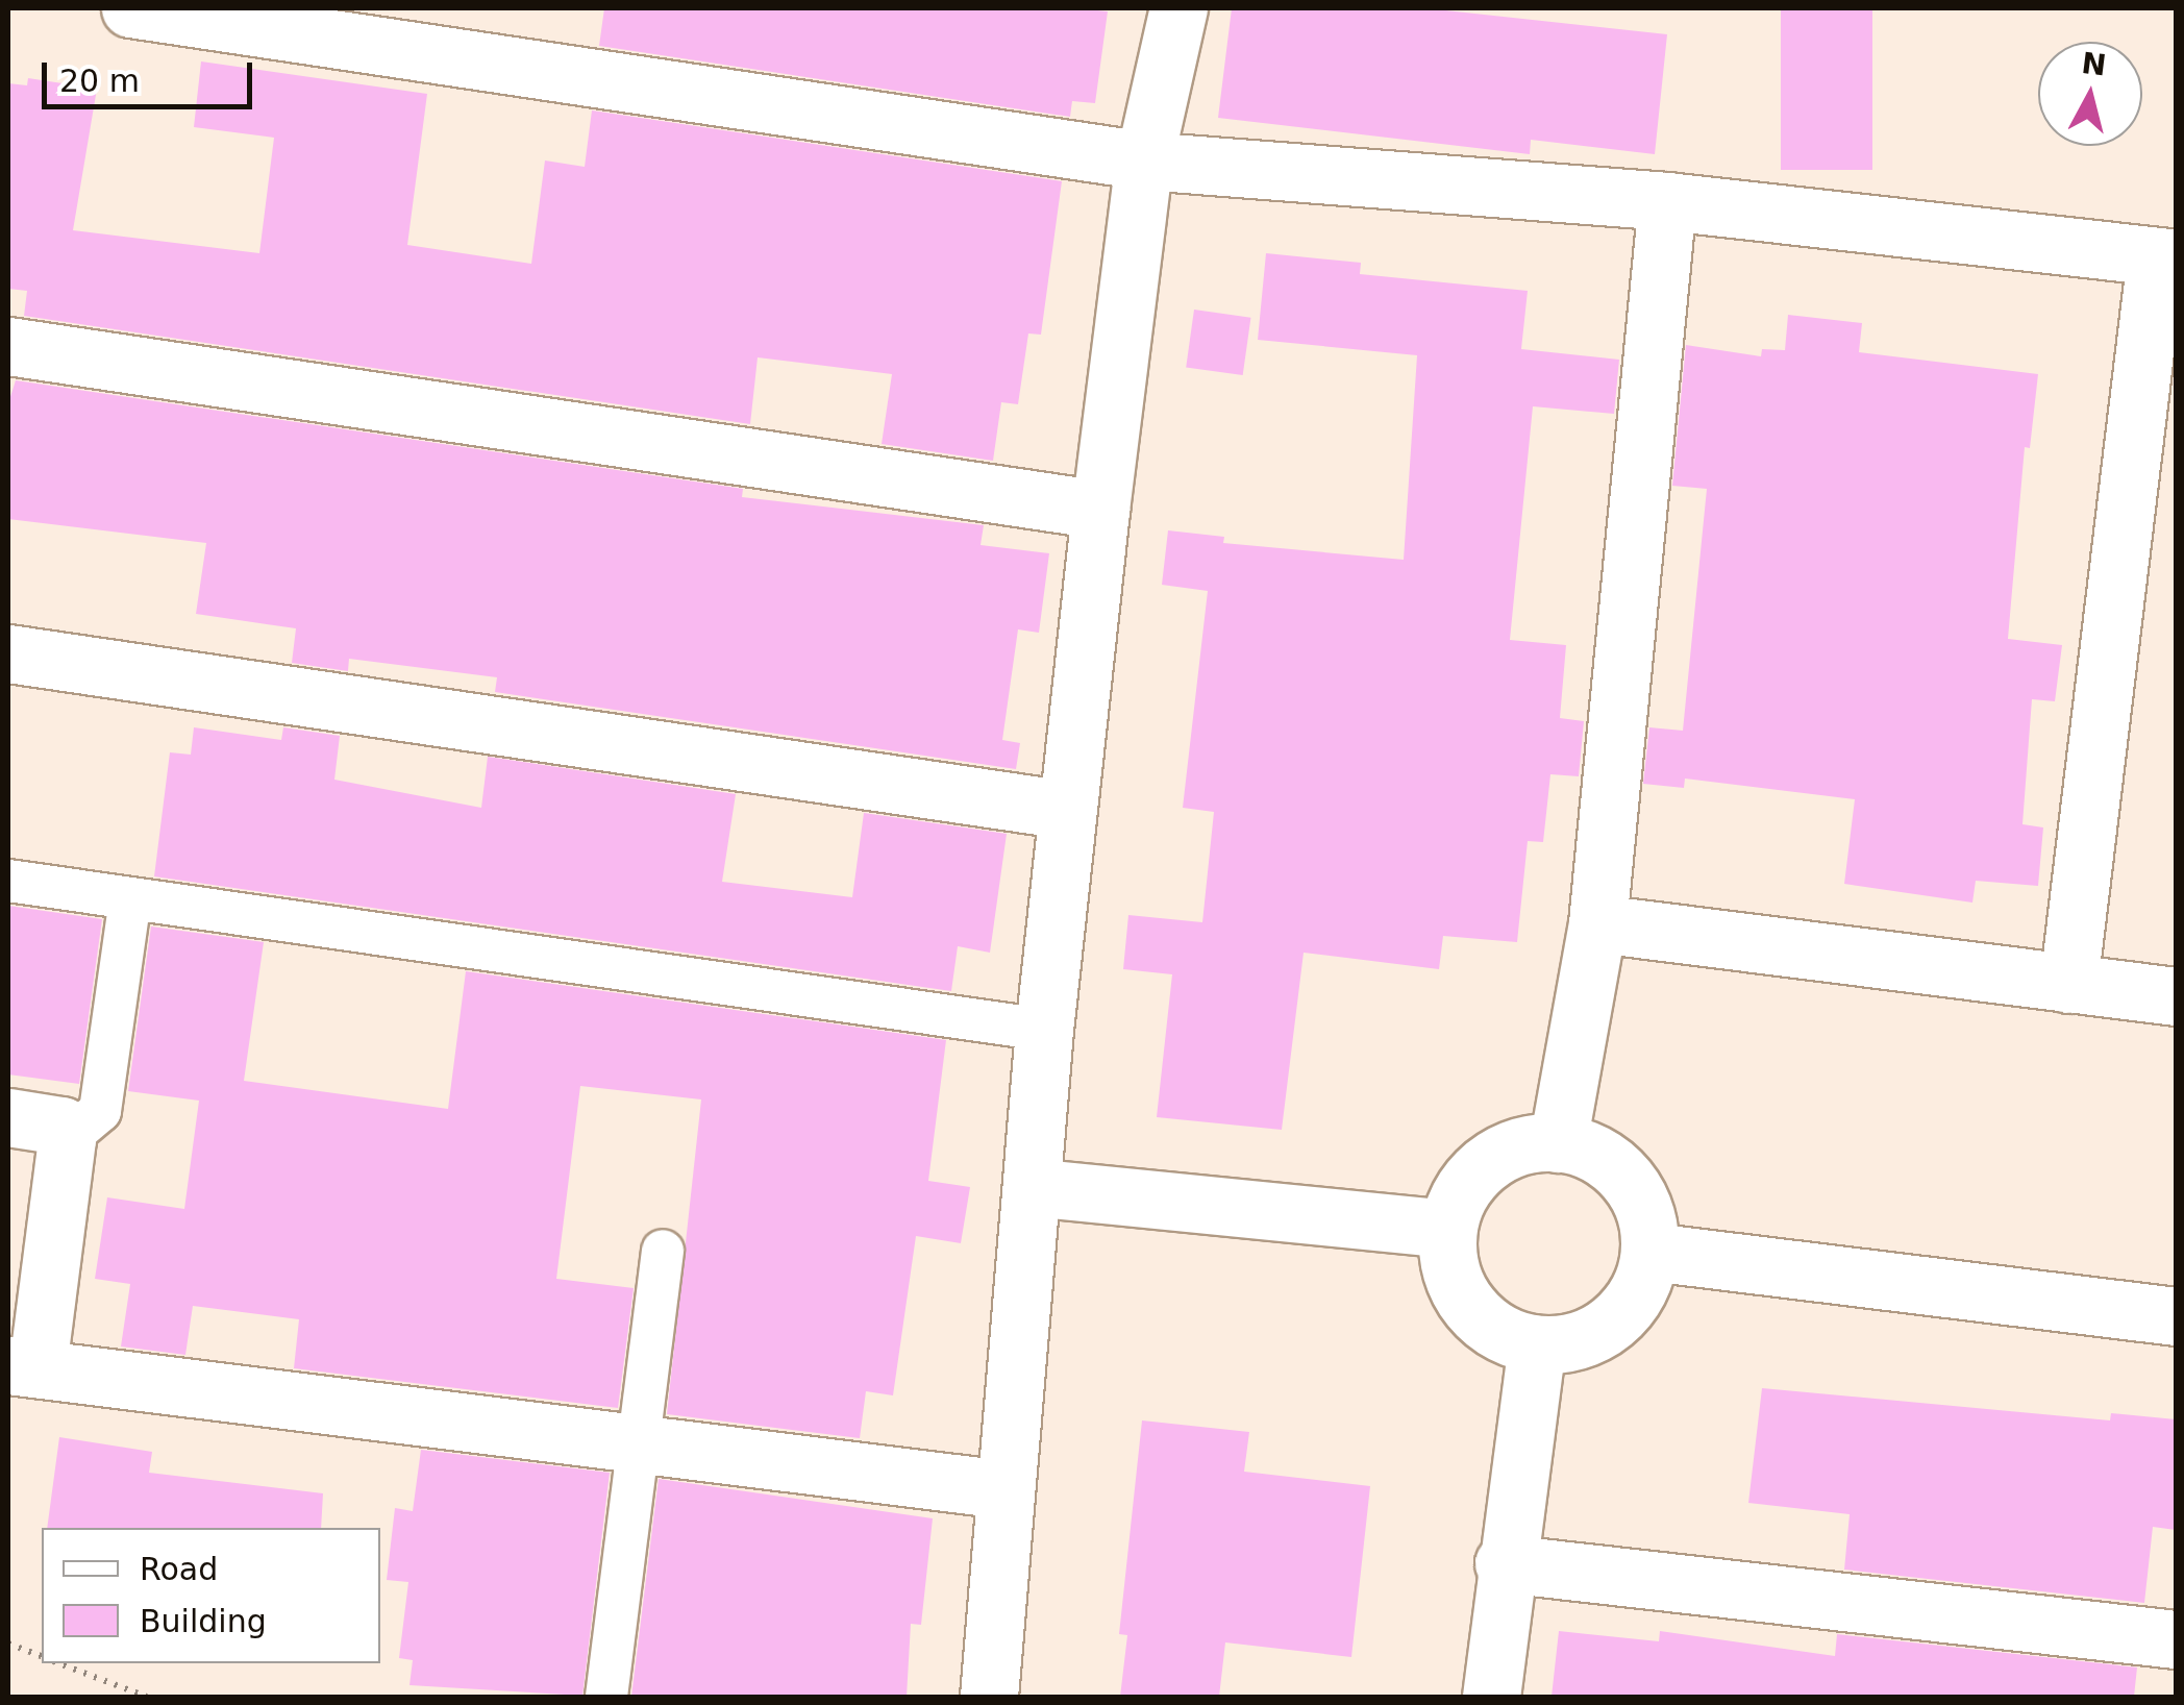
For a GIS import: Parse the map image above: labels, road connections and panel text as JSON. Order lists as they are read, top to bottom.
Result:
{
  "legend": ["Road", "Building"],
  "scale_bar": "20 m",
  "north": "top"
}
